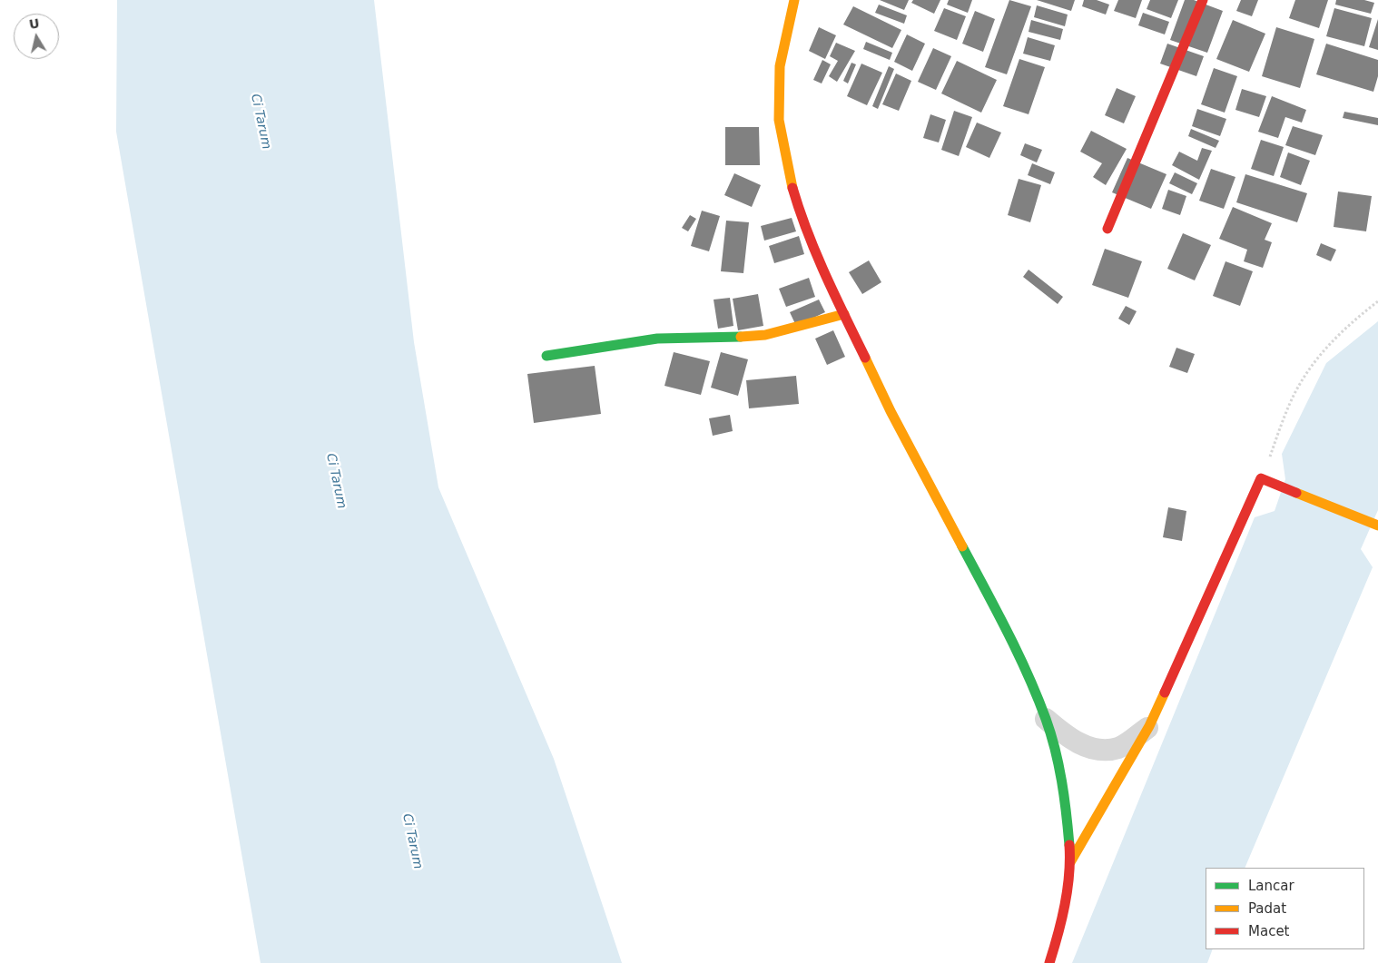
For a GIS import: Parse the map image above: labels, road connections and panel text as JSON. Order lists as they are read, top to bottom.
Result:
{
  "water": ["Ci Tarum"],
  "legend": ["Lancar", "Padat", "Macet"],
  "north": "top"
}
